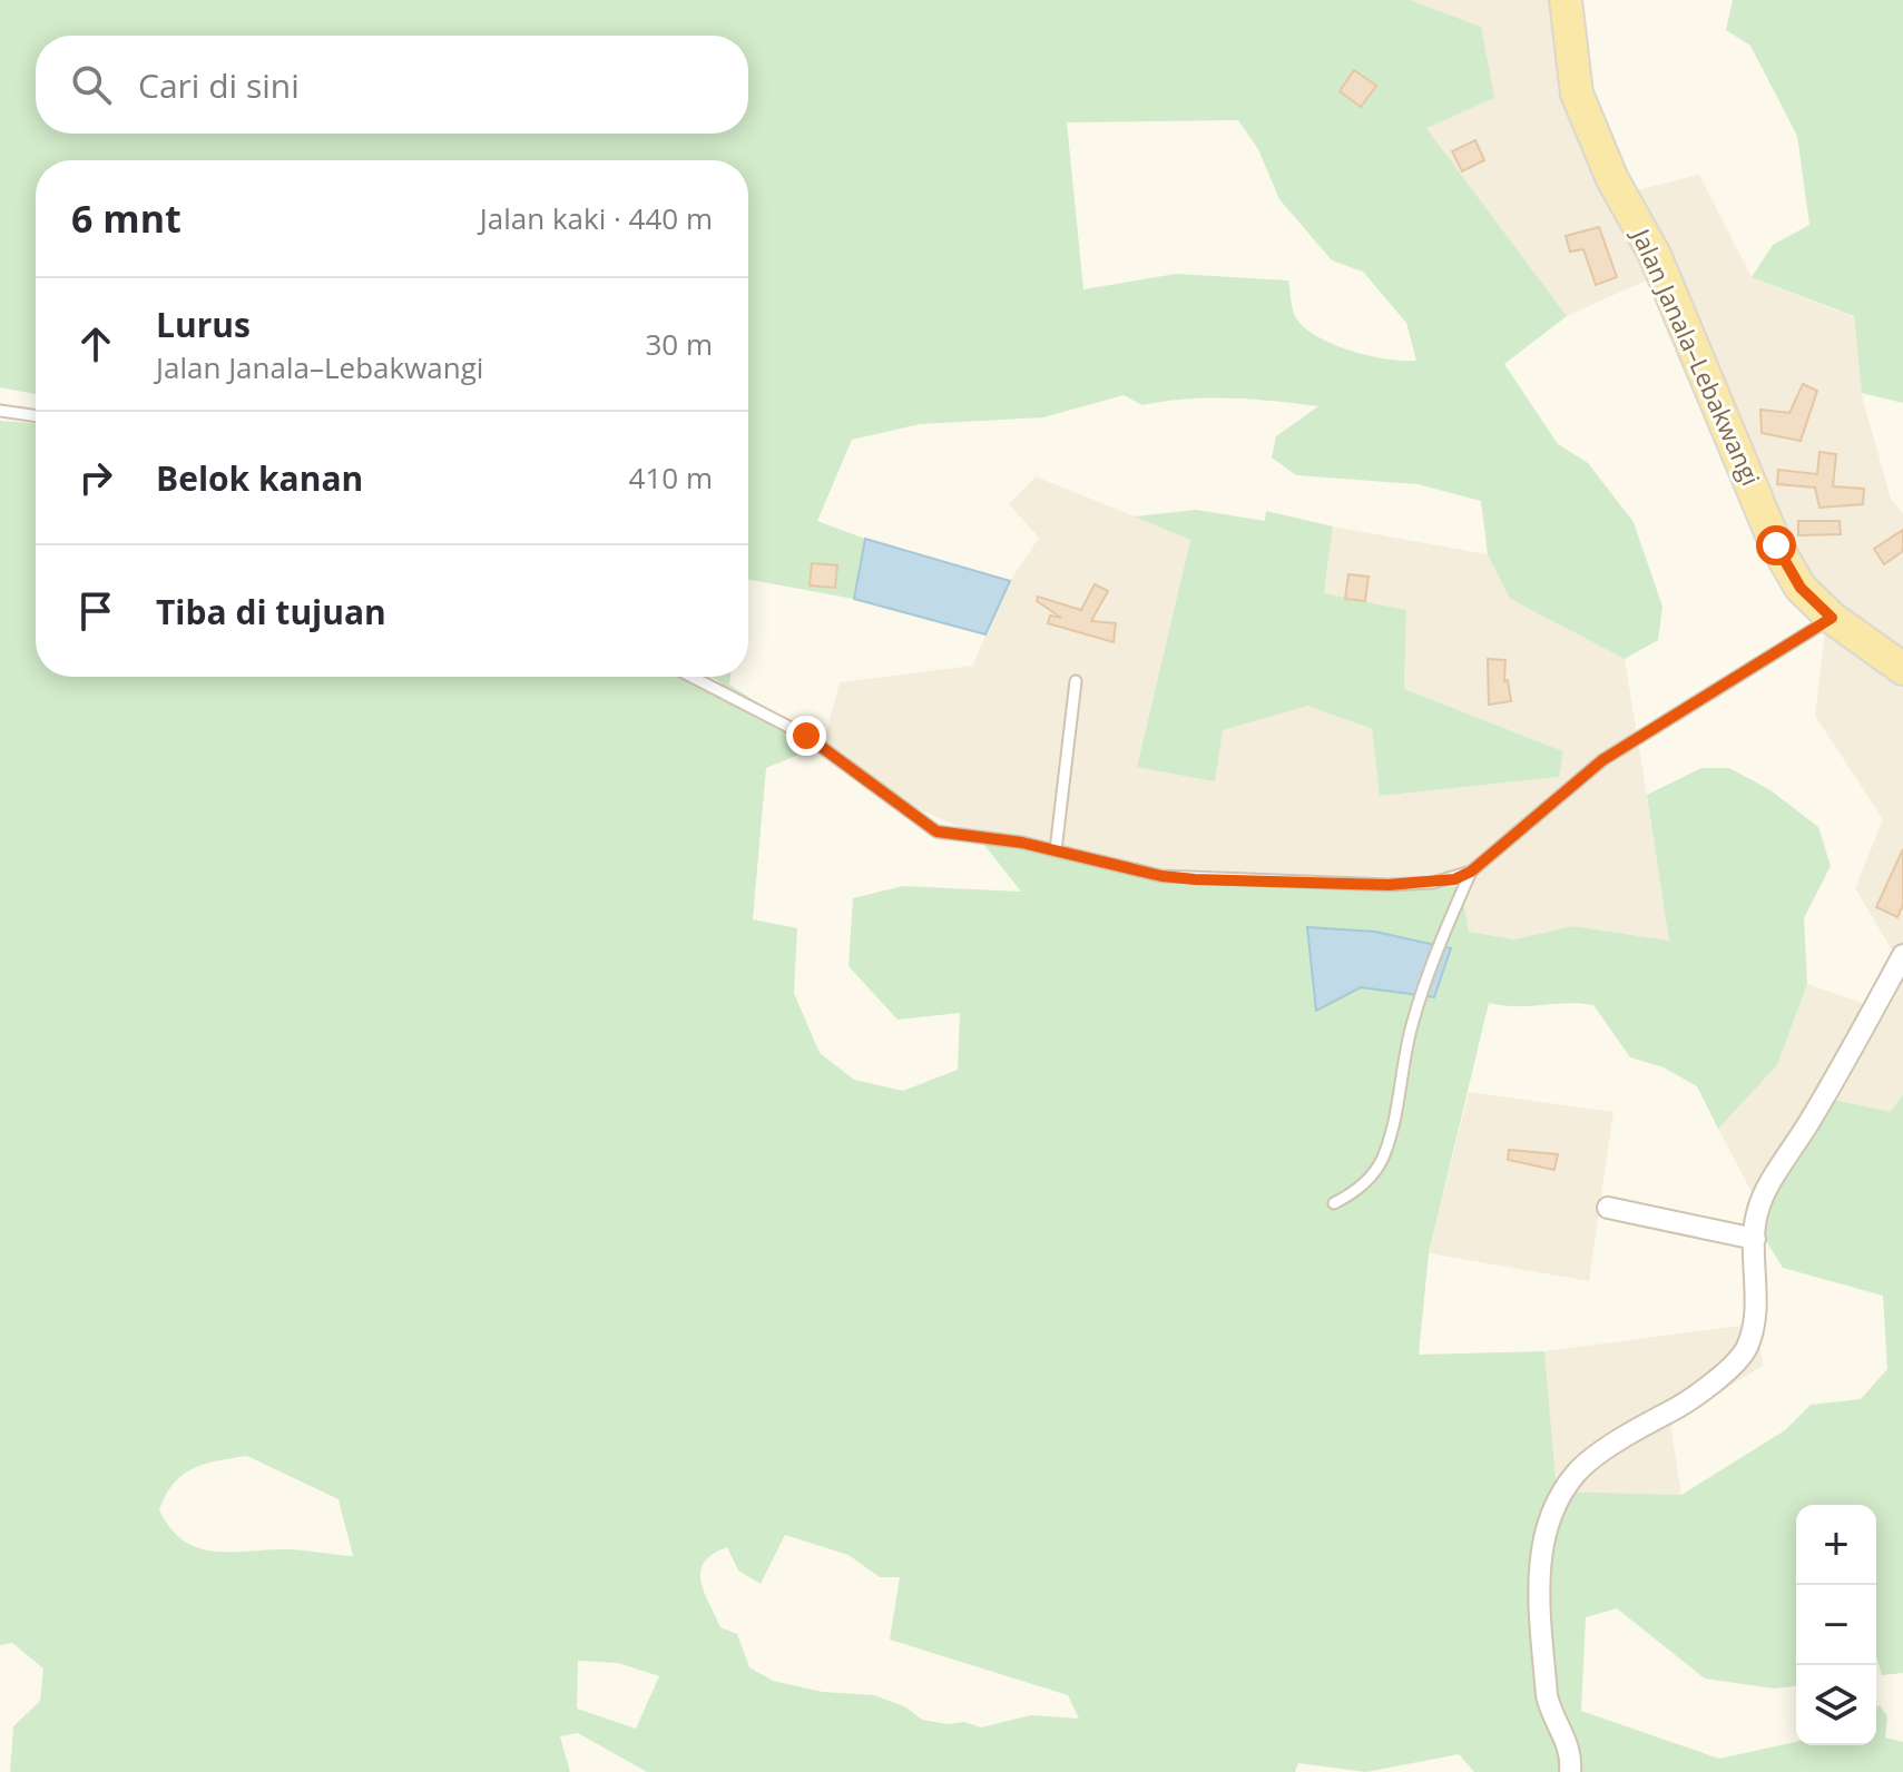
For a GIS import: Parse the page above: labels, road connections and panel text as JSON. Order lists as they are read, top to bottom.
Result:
{
  "streets": {
    "main road": ["Jalan Janala–Lebakwangi"]
  },
  "page": {
    "search": "Cari di sini",
    "heading": ["6 mnt", "Jalan kaki · 440 m"],
    "list": [
      ["Lurus", "Jalan Janala–Lebakwangi", "30 m"],
      ["Belok kanan", "410 m"],
      "Tiba di tujuan"
    ],
    "map_buttons": ["+", "−"]
  }
}
